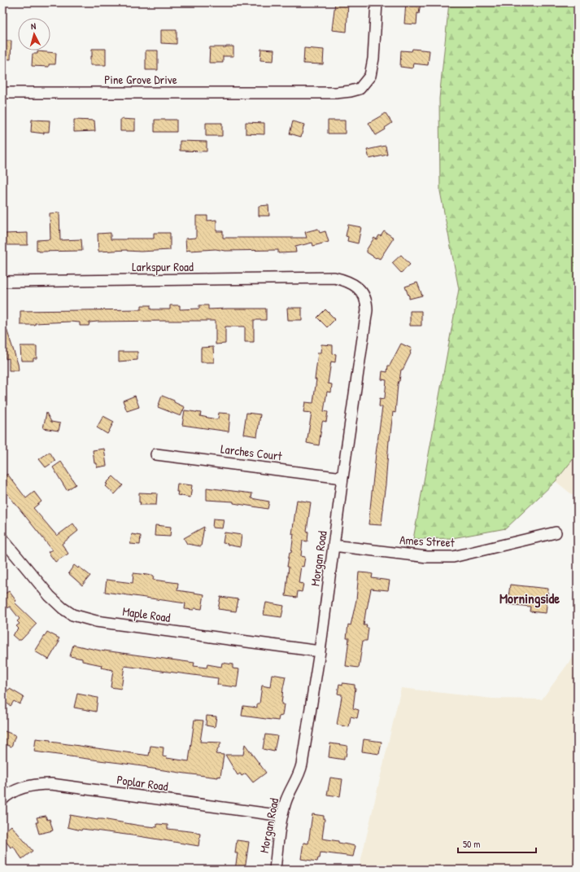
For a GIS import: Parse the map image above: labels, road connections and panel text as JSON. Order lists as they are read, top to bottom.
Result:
{
  "streets": {
    "street": [
      "Pine Grove Drive",
      "Larkspur Road",
      "Larches Court",
      "Ames Street",
      "Morgan Road",
      "Maple Road",
      "Poplar Road"
    ]
  },
  "crossings": [
    ["Larkspur Road", "Morgan Road"],
    ["Larches Court", "Morgan Road"],
    ["Ames Street", "Morgan Road"],
    ["Morgan Road", "Maple Road"],
    ["Morgan Road", "Poplar Road"]
  ],
  "districts": ["Morningside"],
  "scale_bar": "50 m",
  "north": "top"
}
